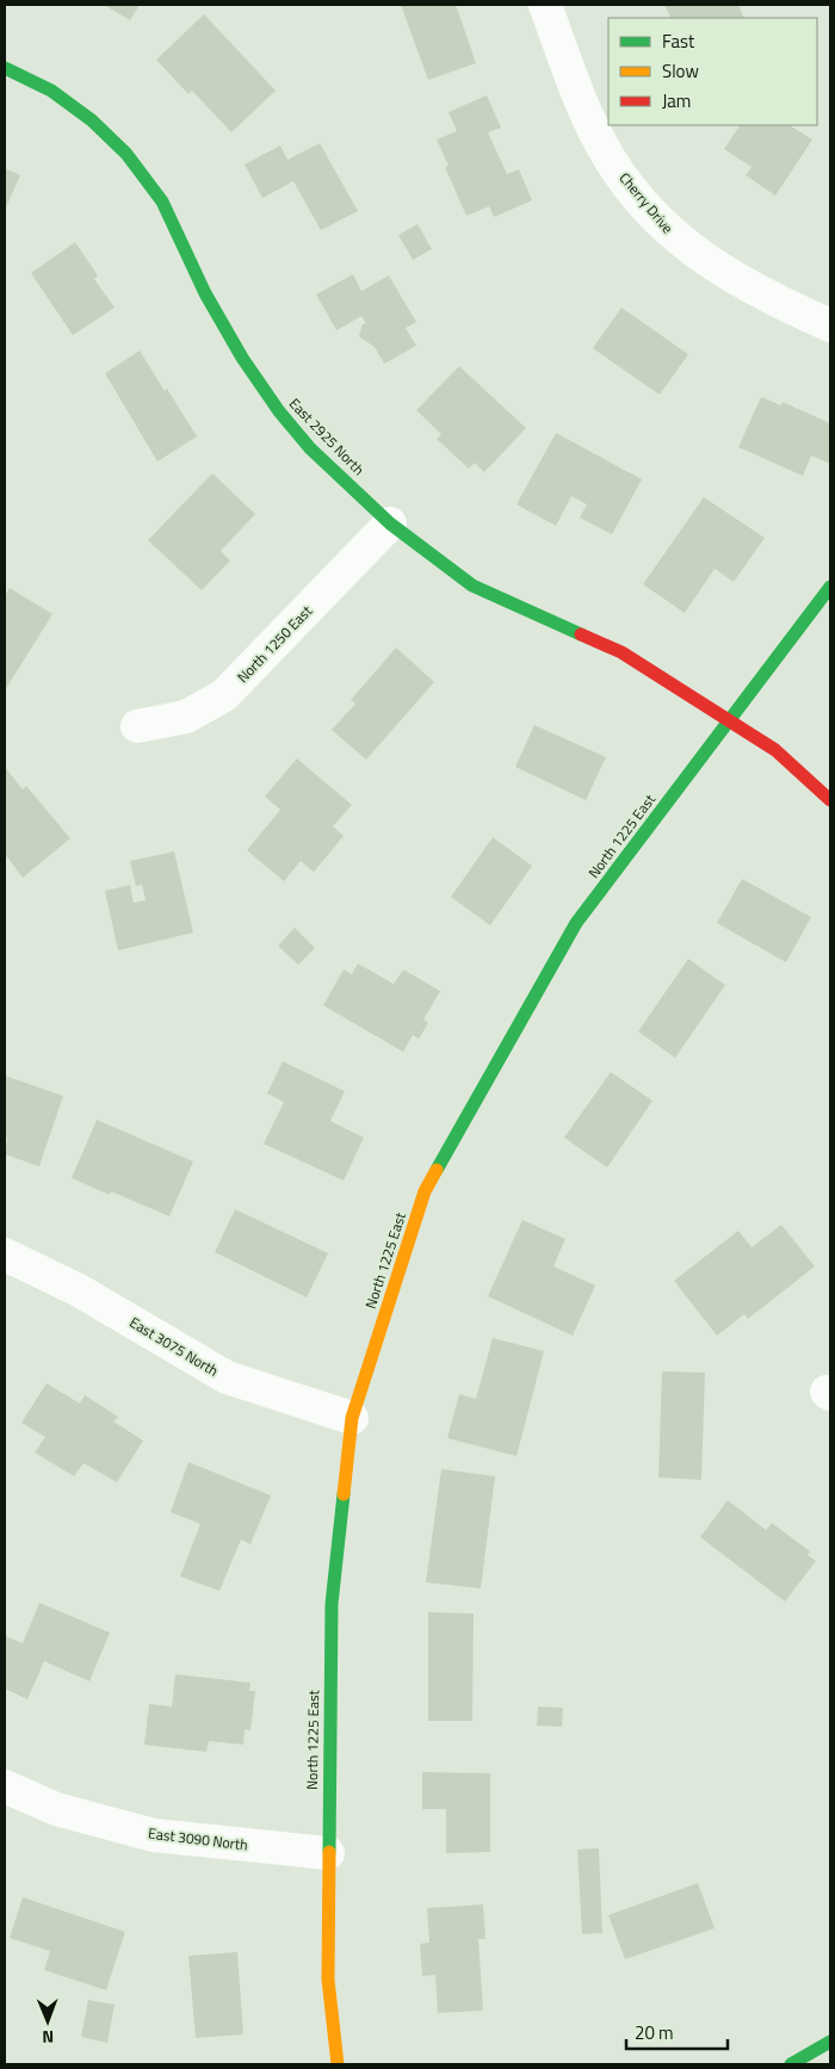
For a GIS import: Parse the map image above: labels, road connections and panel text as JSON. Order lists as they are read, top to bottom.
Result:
{
  "streets": {
    "street": [
      "Cherry Drive",
      "East 2925 North",
      "North 1250 East",
      "North 1225 East",
      "East 3075 North",
      "East 3090 North"
    ]
  },
  "crossings": [
    ["East 2925 North", "North 1250 East"],
    ["East 2925 North", "North 1225 East"],
    ["North 1225 East", "East 3075 North"],
    ["North 1225 East", "East 3090 North"]
  ],
  "legend": ["Fast", "Slow", "Jam"],
  "scale_bar": "20 m",
  "north": "bottom"
}
